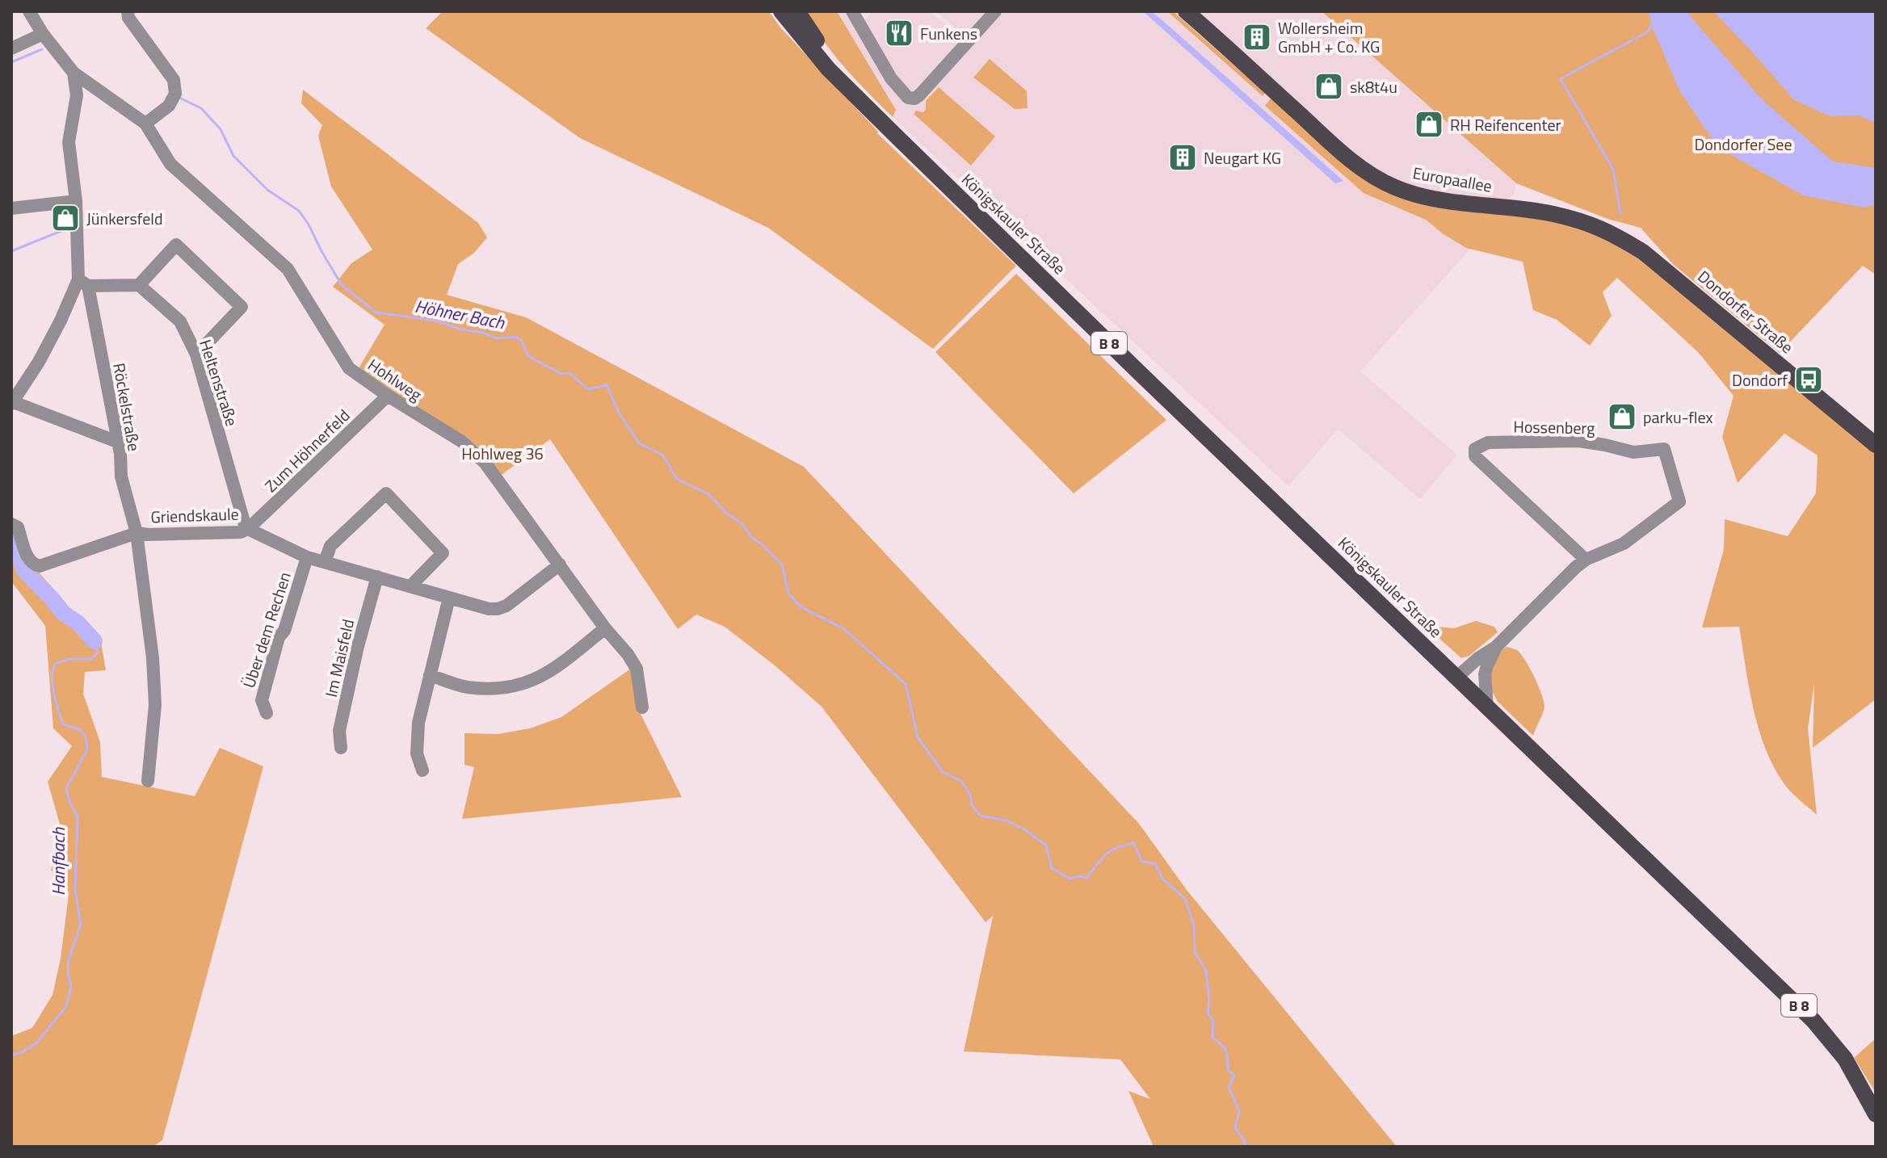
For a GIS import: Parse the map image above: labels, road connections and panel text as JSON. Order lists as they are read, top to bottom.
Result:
{
  "streets": {
    "main road": [
      "Europaallee",
      "Königskauler Straße",
      "Dondorfer Straße",
      "B 8"
    ],
    "street": [
      "Hohlweg",
      "Heltenstraße",
      "Röckelstraße",
      "Hossenberg",
      "Zum Höhnerfeld",
      "Griendskaule",
      "Über dem Rechen",
      "Im Maisfeld"
    ]
  },
  "crossings": [
    ["Europaallee", "Dondorfer Straße"],
    ["Königskauler Straße", "Hossenberg"],
    ["Hohlweg", "Röckelstraße"],
    ["Hohlweg", "Zum Höhnerfeld"],
    ["Hohlweg", "Griendskaule"],
    ["Heltenstraße", "Zum Höhnerfeld"],
    ["Heltenstraße", "Griendskaule"],
    ["Röckelstraße", "Griendskaule"],
    ["Zum Höhnerfeld", "Griendskaule"],
    ["Griendskaule", "Über dem Rechen"],
    ["Griendskaule", "Im Maisfeld"]
  ],
  "water": ["Höhner Bach", "Hanfbach"],
  "parks": ["Dondorfer See", "Hohlweg 36"],
  "places": {
    "restaurant": ["Funkens"],
    "building": ["Wollersheim GmbH + Co. KG", "Neugart KG"],
    "shop": [
      "sk8t4u",
      "RH Reifencenter",
      "Jünkersfeld",
      "parku-flex"
    ],
    "bus stop": ["Dondorf"]
  }
}
